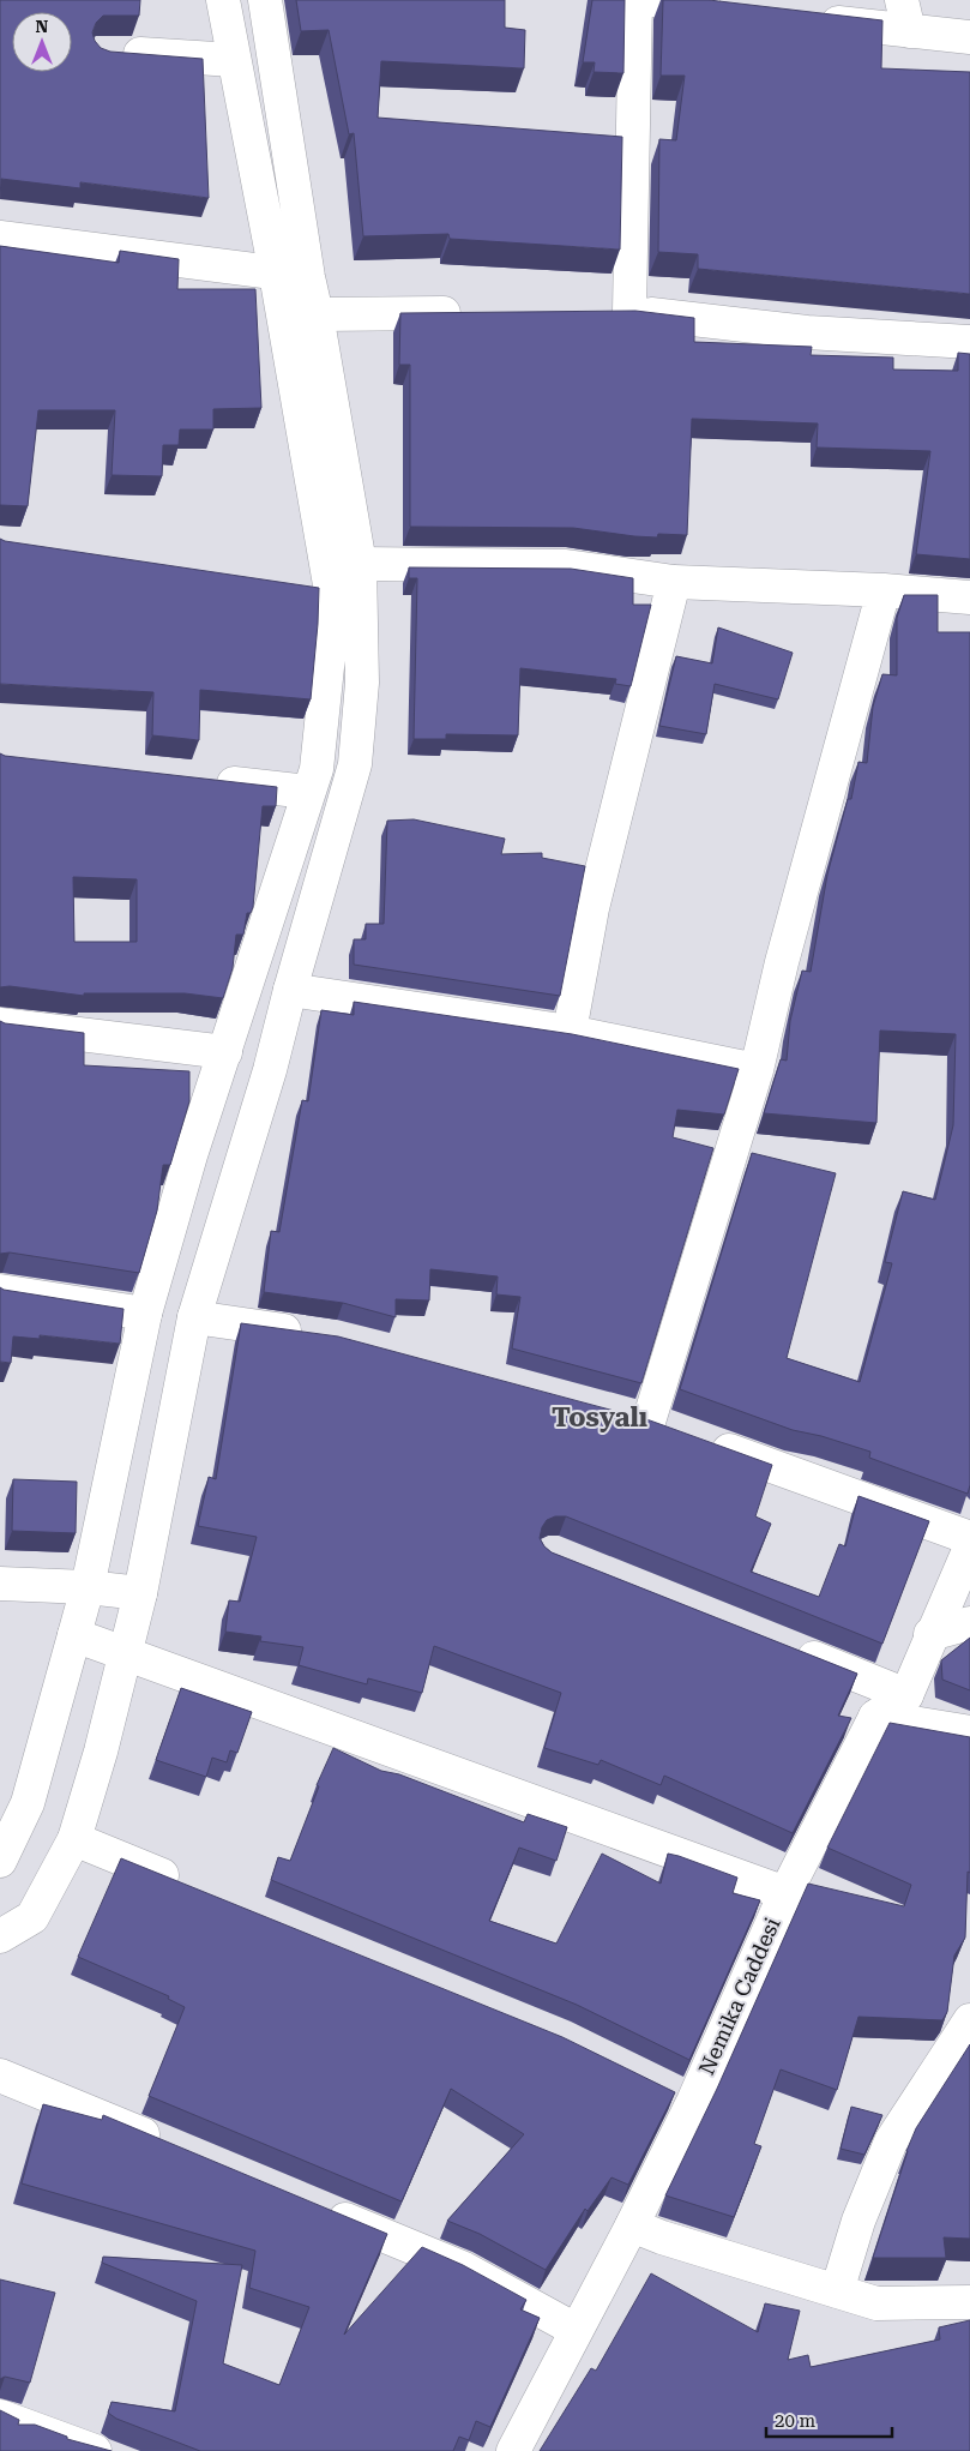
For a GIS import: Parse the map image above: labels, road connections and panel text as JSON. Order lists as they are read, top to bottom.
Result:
{
  "streets": {
    "street": ["Nemika Caddesi"]
  },
  "districts": ["Tosyalı"],
  "scale_bar": "20 m",
  "north": "top"
}
